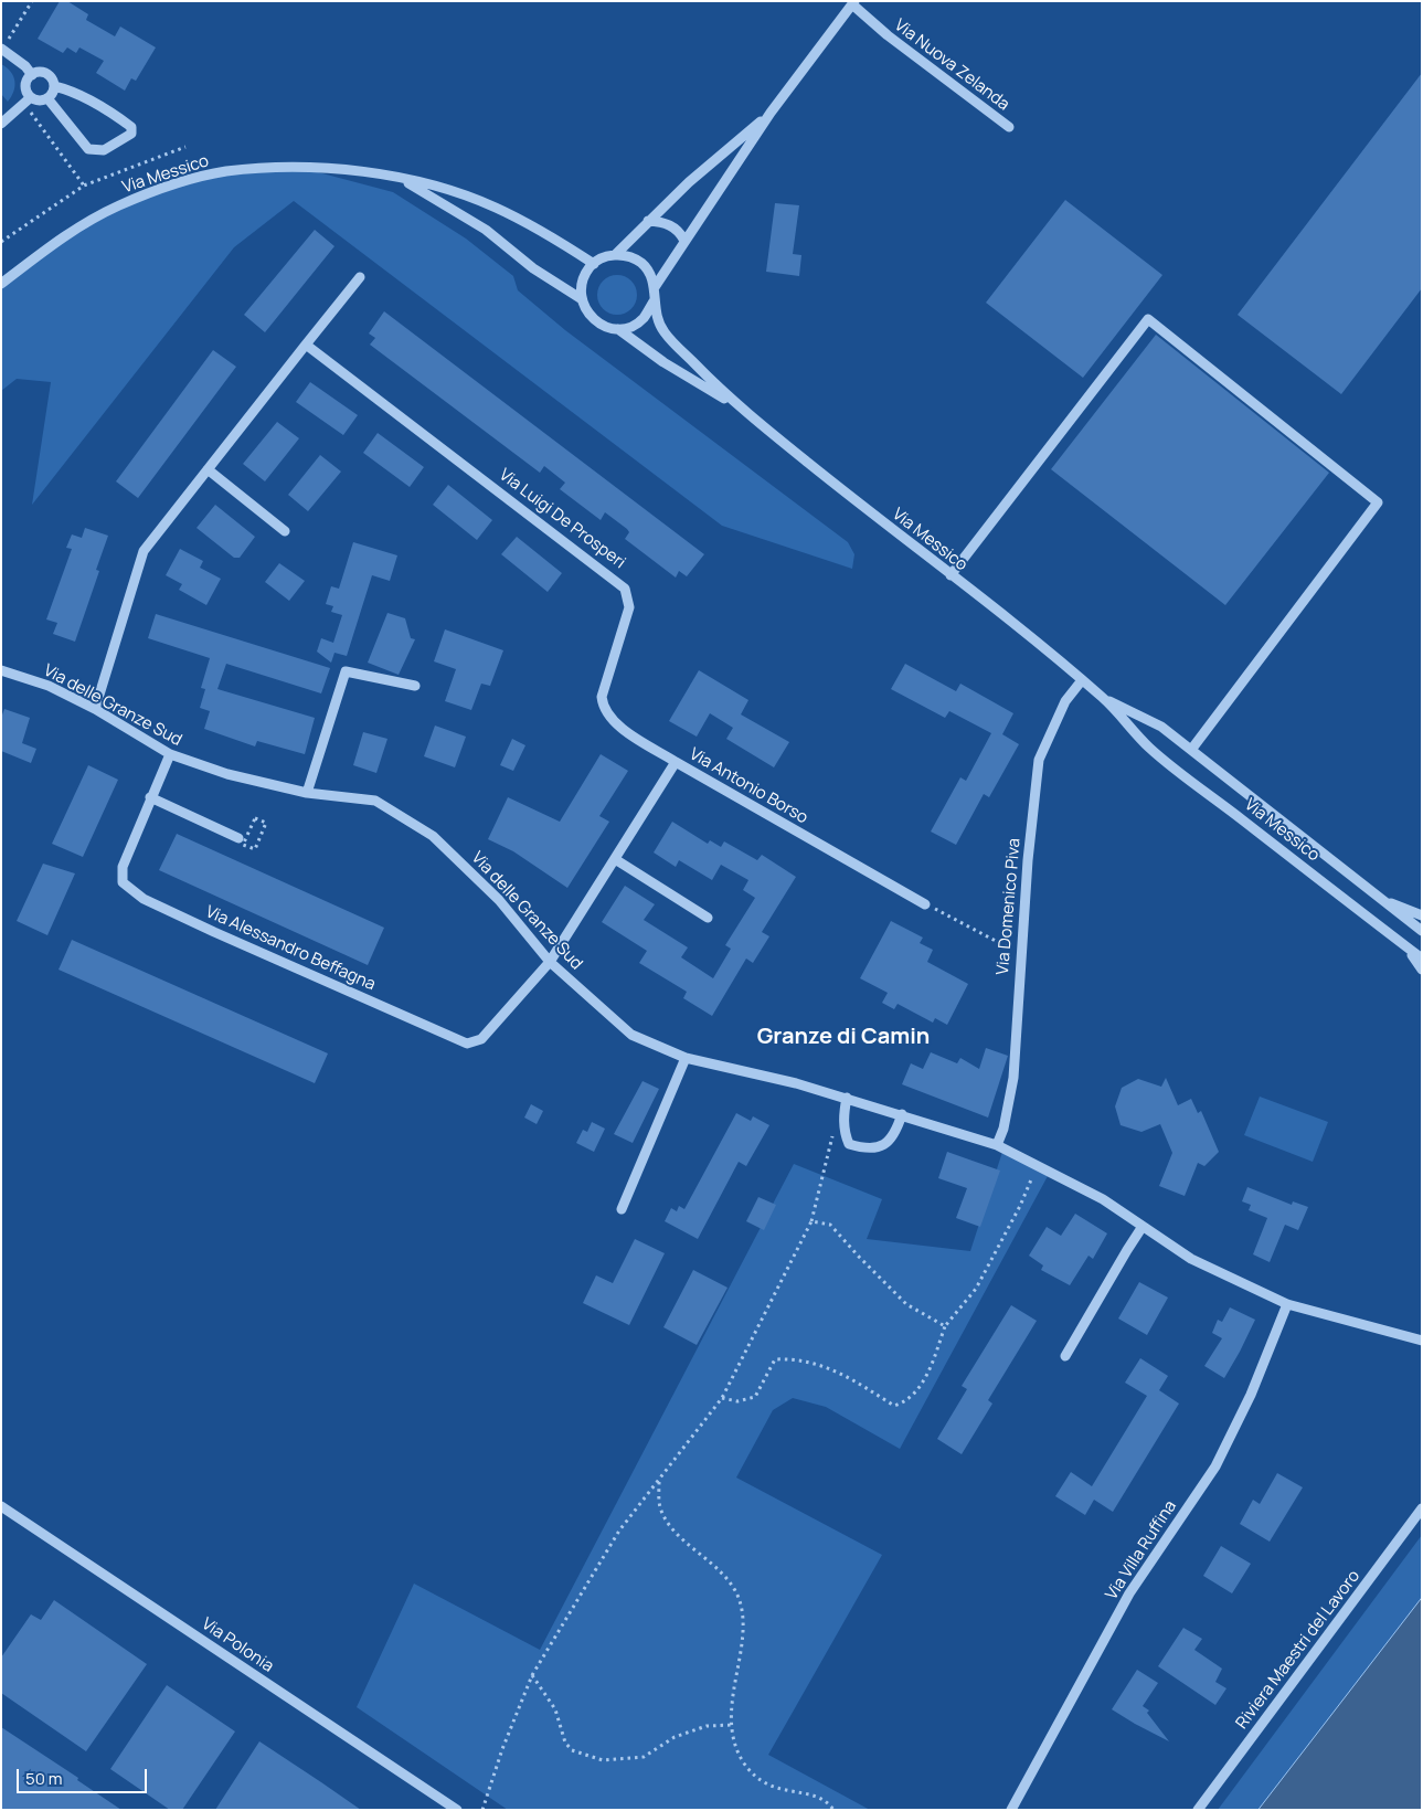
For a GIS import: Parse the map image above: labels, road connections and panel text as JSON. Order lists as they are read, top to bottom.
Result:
{
  "streets": {
    "street": [
      "Via Nuova Zelanda",
      "Via Messico",
      "Via Luigi De Prosperi",
      "Via delle Granze Sud",
      "Via Antonio Borso",
      "Via Domenico Piva",
      "Via Alessandro Beffagna",
      "Via Villa Ruffina",
      "Via Polonia",
      "Riviera Maestri del Lavoro"
    ]
  },
  "crossings": [
    ["Via Nuova Zelanda", "Via Messico"],
    ["Via Messico", "Via Domenico Piva"],
    ["Via Luigi De Prosperi", "Via Antonio Borso"],
    ["Via delle Granze Sud", "Via Antonio Borso"],
    ["Via delle Granze Sud", "Via Domenico Piva"],
    ["Via delle Granze Sud", "Via Alessandro Beffagna"],
    ["Via delle Granze Sud", "Via Villa Ruffina"],
    ["Via Antonio Borso", "Via Alessandro Beffagna"]
  ],
  "districts": ["Granze di Camin"],
  "scale_bar": "50 m"
}
